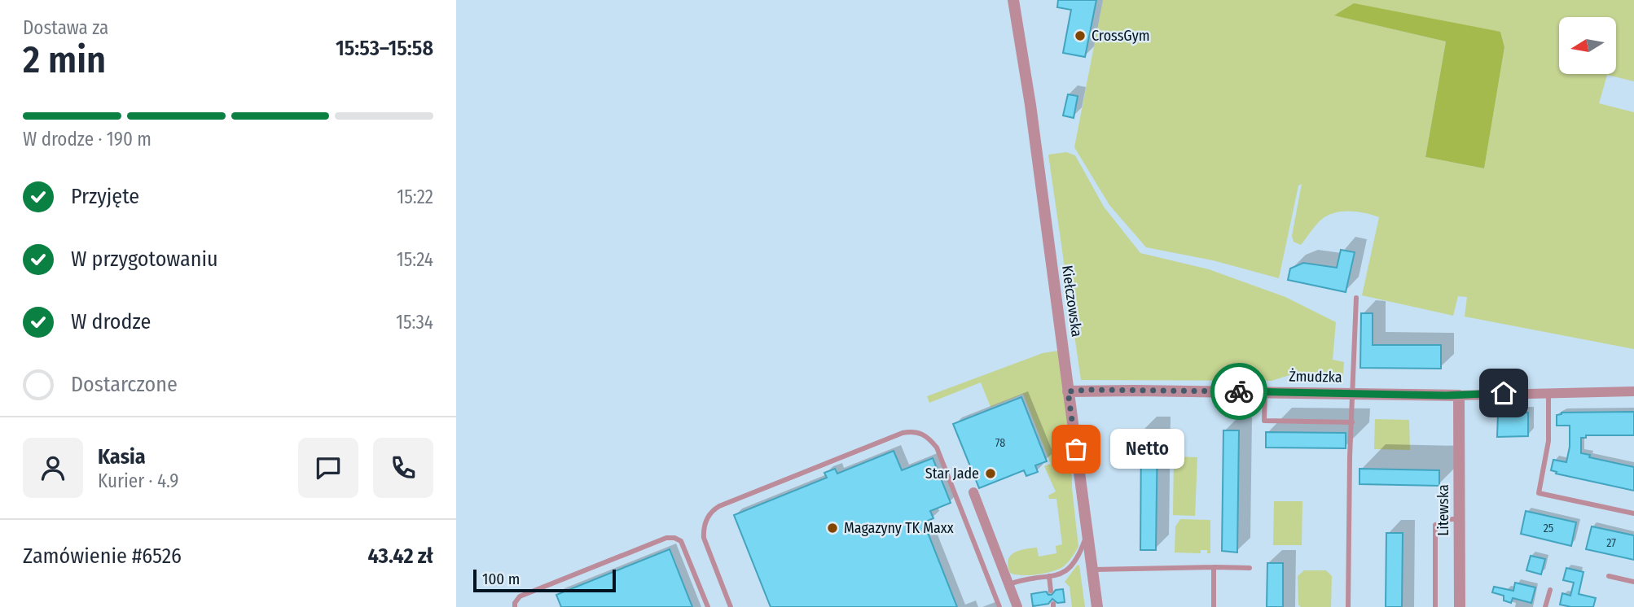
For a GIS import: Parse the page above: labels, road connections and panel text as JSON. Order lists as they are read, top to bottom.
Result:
{
  "streets": {
    "street": ["Kiełczowska", "Żmudzka", "Litewska"]
  },
  "crossings": [
    ["Kiełczowska", "Żmudzka"],
    ["Żmudzka", "Litewska"]
  ],
  "places": [
    "CrossGym",
    "Netto",
    "Star Jade",
    "Magazyny TK Maxx"
  ],
  "house_numbers": ["78", "25", "27"],
  "scale_bar": "100 m",
  "north": "left",
  "page": {
    "heading": ["2 min", "Dostawa za", "15:53–15:58"],
    "panel": [
      "Kasia",
      "Kurier · 4.9",
      "Zamówienie #6526",
      "43.42 zł"
    ],
    "bar": "W drodze · 190 m",
    "list": [
      ["Przyjęte", "15:22"],
      ["W przygotowaniu", "15:24"],
      ["W drodze", "15:34"],
      "Dostarczone"
    ],
    "bubble": "Netto",
    "scale": "100 m"
  }
}
